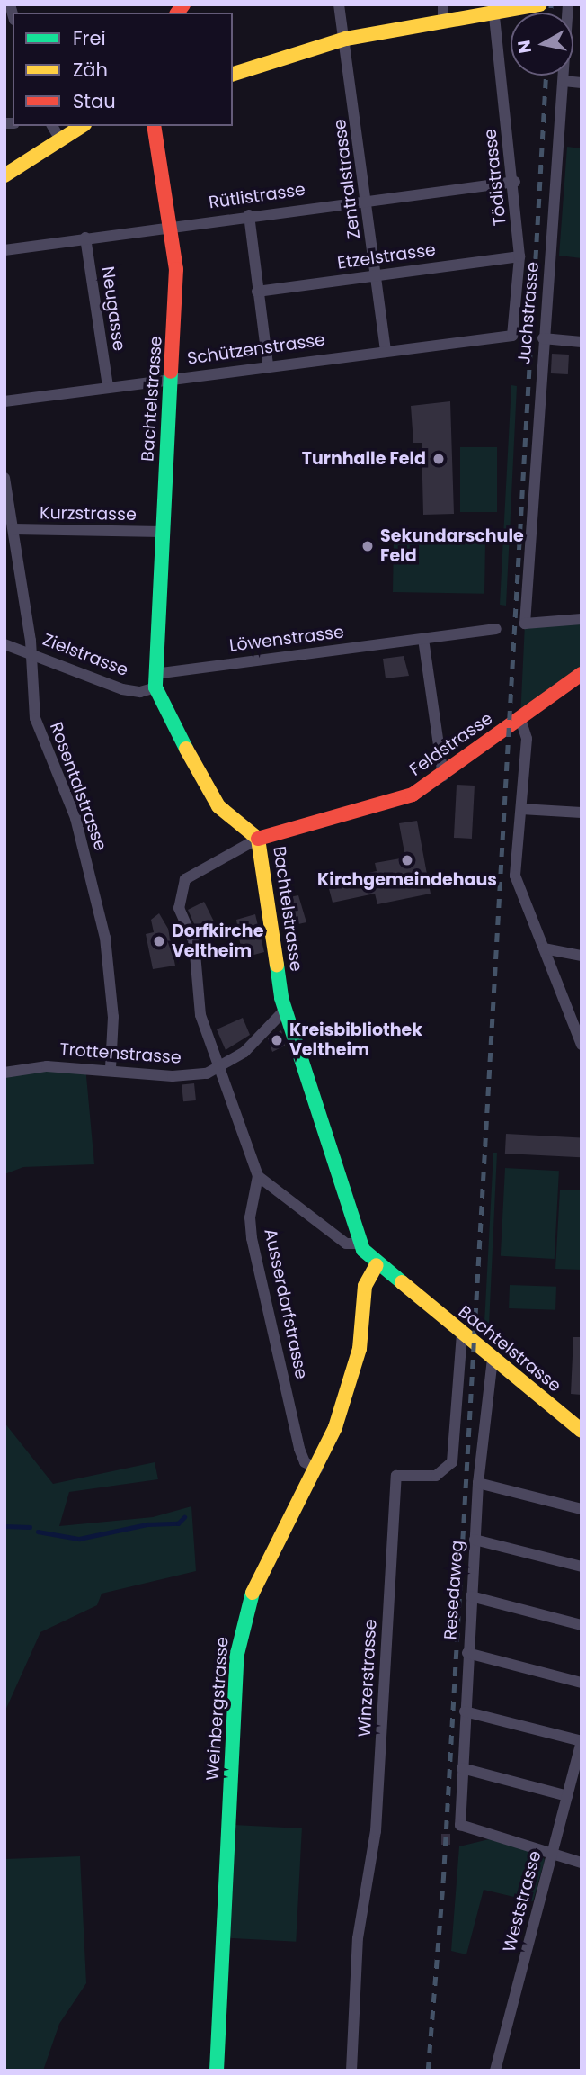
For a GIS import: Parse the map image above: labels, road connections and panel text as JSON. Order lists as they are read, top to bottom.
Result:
{
  "streets": {
    "street": [
      "Tödistrasse",
      "Zentralstrasse",
      "Rütlistrasse",
      "Etzelstrasse",
      "Neugasse",
      "Juchstrasse",
      "Schützenstrasse",
      "Bachtelstrasse",
      "Kurzstrasse",
      "Löwenstrasse",
      "Zielstrasse",
      "Feldstrasse",
      "Rosentalstrasse",
      "Trottenstrasse",
      "Ausserdorfstrasse",
      "Resedaweg",
      "Winzerstrasse",
      "Weinbergstrasse",
      "Weststrasse"
    ]
  },
  "crossings": [
    ["Tödistrasse", "Rütlistrasse"],
    ["Tödistrasse", "Etzelstrasse"],
    ["Tödistrasse", "Schützenstrasse"],
    ["Zentralstrasse", "Rütlistrasse"],
    ["Zentralstrasse", "Etzelstrasse"],
    ["Zentralstrasse", "Schützenstrasse"],
    ["Rütlistrasse", "Neugasse"],
    ["Rütlistrasse", "Bachtelstrasse"],
    ["Neugasse", "Schützenstrasse"],
    ["Schützenstrasse", "Bachtelstrasse"],
    ["Bachtelstrasse", "Kurzstrasse"],
    ["Bachtelstrasse", "Löwenstrasse"],
    ["Bachtelstrasse", "Zielstrasse"],
    ["Bachtelstrasse", "Feldstrasse"],
    ["Bachtelstrasse", "Trottenstrasse"],
    ["Bachtelstrasse", "Ausserdorfstrasse"],
    ["Bachtelstrasse", "Resedaweg"],
    ["Bachtelstrasse", "Winzerstrasse"],
    ["Bachtelstrasse", "Weinbergstrasse"],
    ["Kurzstrasse", "Rosentalstrasse"],
    ["Löwenstrasse", "Zielstrasse"],
    ["Zielstrasse", "Rosentalstrasse"],
    ["Feldstrasse", "Ausserdorfstrasse"],
    ["Rosentalstrasse", "Trottenstrasse"],
    ["Trottenstrasse", "Ausserdorfstrasse"],
    ["Ausserdorfstrasse", "Weinbergstrasse"],
    ["Resedaweg", "Weststrasse"]
  ],
  "places": [
    "Turnhalle Feld",
    "Sekundarschule Feld",
    "Kirchgemeindehaus",
    "Dorfkirche Veltheim",
    "Kreisbibliothek Veltheim"
  ],
  "legend": ["Frei", "Zäh", "Stau"],
  "north": "left"
}
